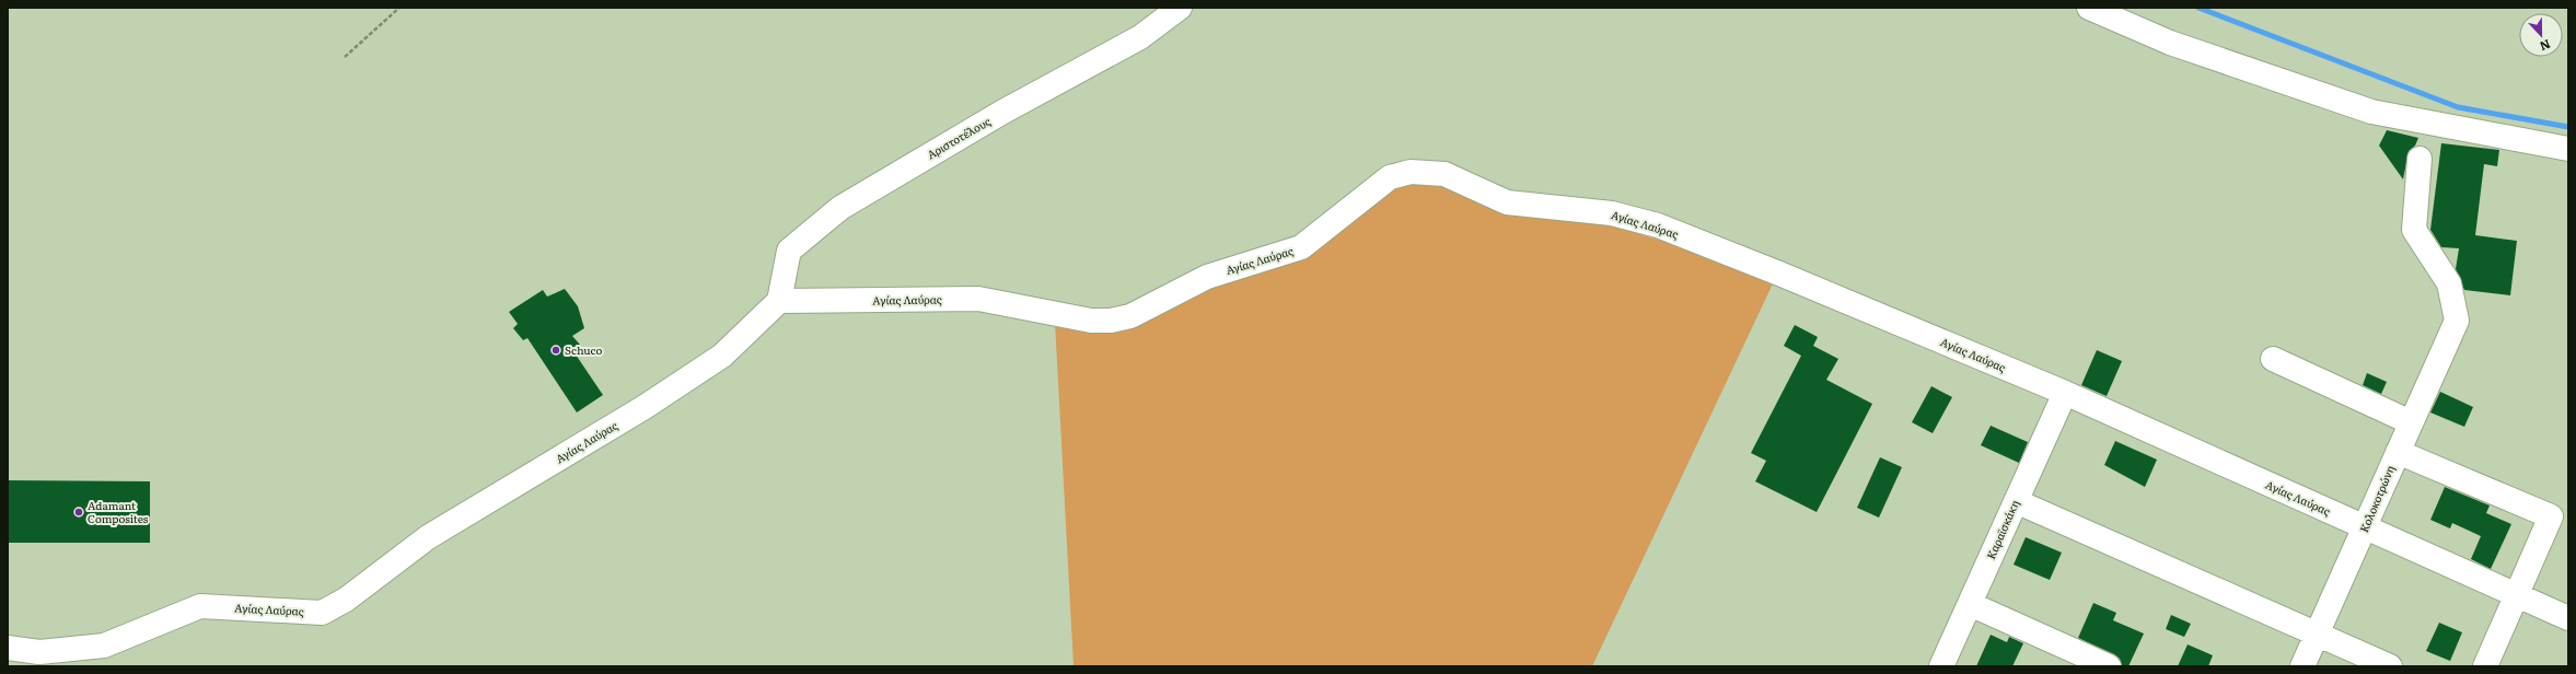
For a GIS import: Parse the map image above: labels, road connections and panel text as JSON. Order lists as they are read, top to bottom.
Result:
{
  "streets": {
    "street": [
      "Αριστοτέλους",
      "Αγίας Λαύρας",
      "Κολοκοτρώνη",
      "Καραϊσκάκη"
    ]
  },
  "crossings": [
    ["Αριστοτέλους", "Αγίας Λαύρας"],
    ["Αγίας Λαύρας", "Κολοκοτρώνη"],
    ["Αγίας Λαύρας", "Καραϊσκάκη"]
  ],
  "places": ["Schuco", "Adamant Composites"],
  "north": "bottom"
}
